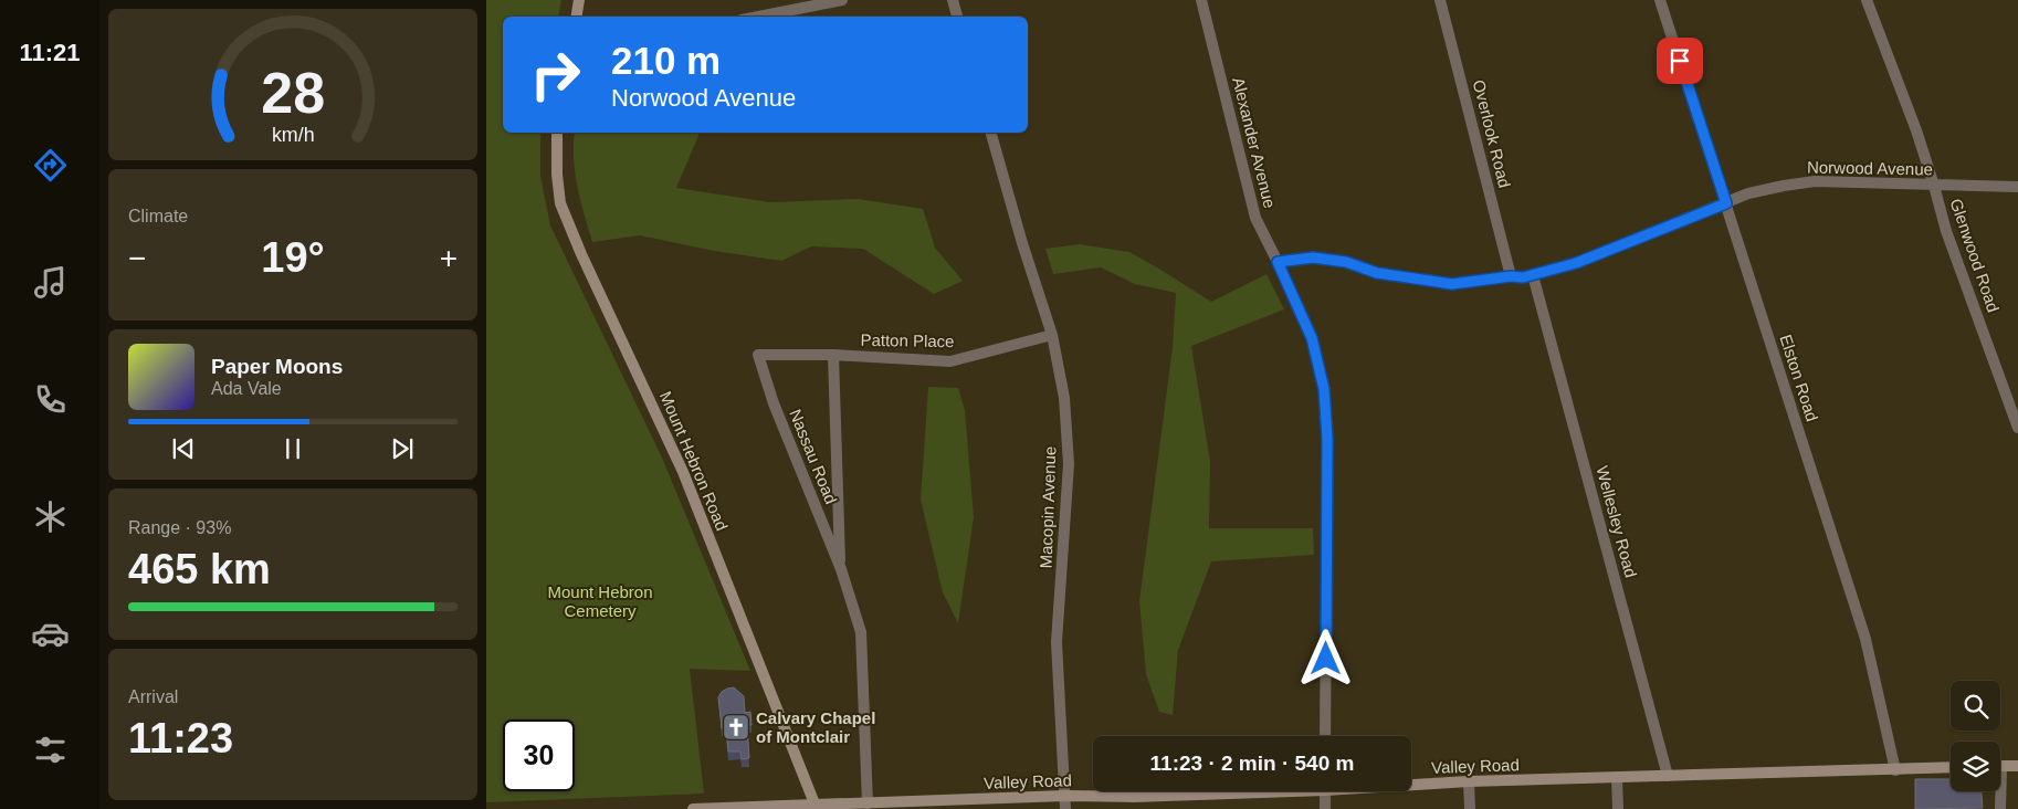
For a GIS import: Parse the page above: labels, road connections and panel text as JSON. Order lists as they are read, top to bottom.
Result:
{
  "streets": {
    "main road": ["Mount Hebron Road", "Valley Road"],
    "street": [
      "Overlook Road",
      "Alexander Avenue",
      "Norwood Avenue",
      "Glenwood Road",
      "Patton Place",
      "Elston Road",
      "Nassau Road",
      "Macopin Avenue",
      "Wellesley Road"
    ]
  },
  "crossings": [
    ["Overlook Road", "Norwood Avenue"],
    ["Alexander Avenue", "Norwood Avenue"],
    ["Norwood Avenue", "Glenwood Road"],
    ["Norwood Avenue", "Elston Road"],
    ["Norwood Avenue", "Wellesley Road"],
    ["Patton Place", "Nassau Road"],
    ["Patton Place", "Macopin Avenue"],
    ["Elston Road", "Valley Road"],
    ["Nassau Road", "Valley Road"],
    ["Mount Hebron Road", "Valley Road"],
    ["Macopin Avenue", "Valley Road"],
    ["Wellesley Road", "Valley Road"]
  ],
  "parks": ["Mount Hebron Cemetery"],
  "places": {
    "church": ["Calvary Chapel of Montclair"]
  },
  "page": {
    "tabs": "11:21",
    "turn": ["210 m", "Norwood Avenue"],
    "tile": [
      "Climate",
      ["Range · 93%", "465 km"],
      ["Arrival", "11:23"]
    ],
    "heat": ["−", "19°", "+"],
    "song": ["Paper Moons", "Ada Vale"],
    "limit": "30",
    "trip": "11:23 · 2 min · 540 m",
    "gauge": ["28", "km/h"]
  }
}
